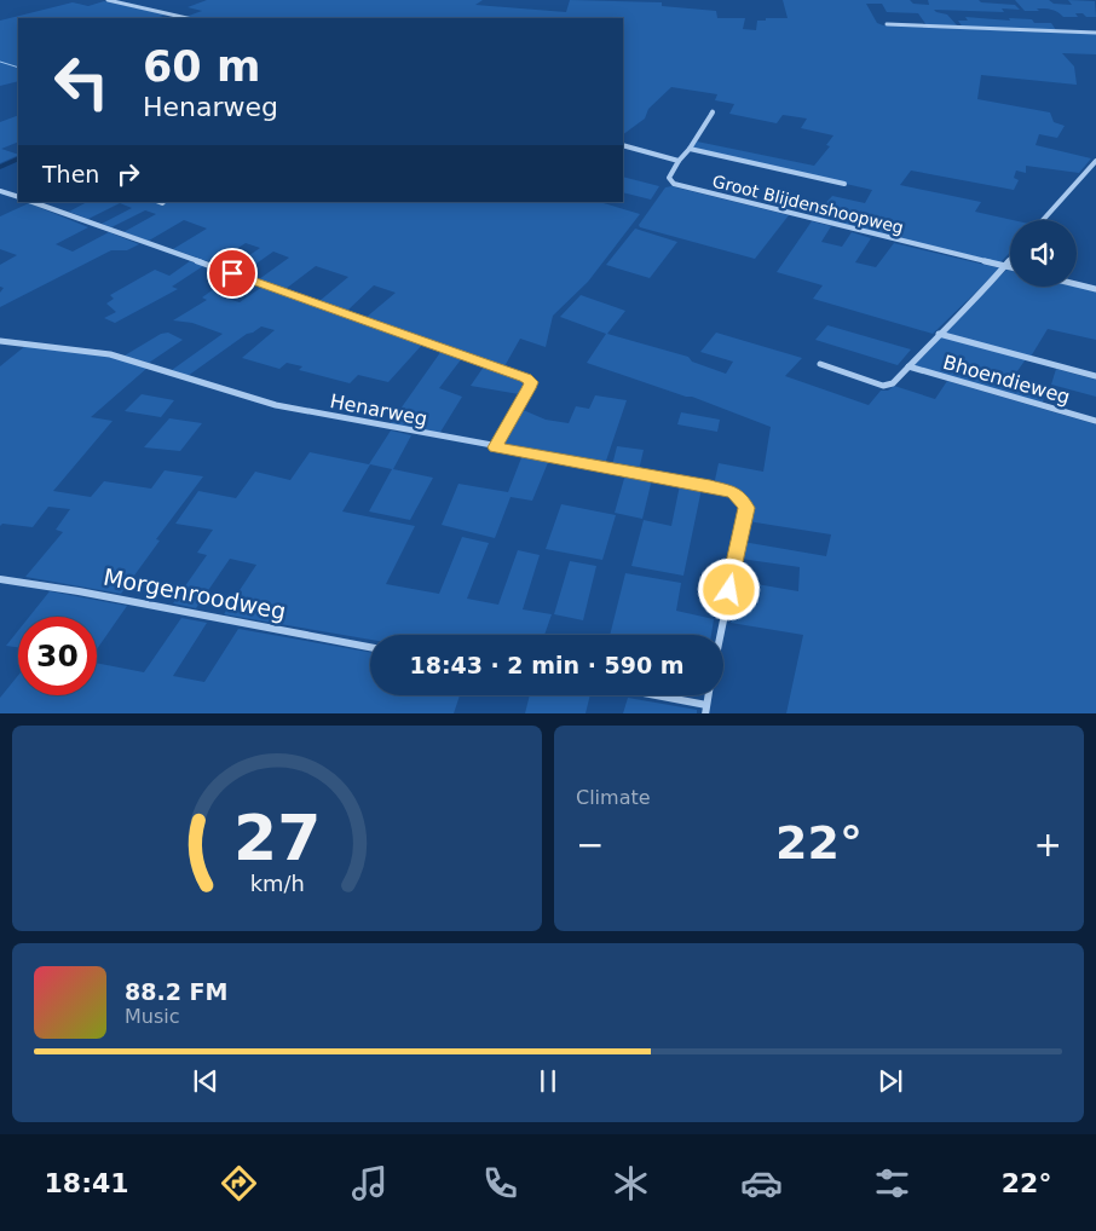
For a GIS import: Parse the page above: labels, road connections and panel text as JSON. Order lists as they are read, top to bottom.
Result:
{
  "streets": {
    "street": [
      "Groot Blijdenshoopweg",
      "Bhoendieweg",
      "Henarweg",
      "Morgenroodweg"
    ]
  },
  "page": {
    "turn": ["60 m", "Henarweg"],
    "then": "Then",
    "limit": "30",
    "trip": "18:43 · 2 min · 590 m",
    "tile": "Climate",
    "heat": ["−", "22°", "+"],
    "song": ["88.2 FM", "Music"],
    "tabs": ["18:41", "22°"],
    "gauge": ["27", "km/h"]
  }
}
